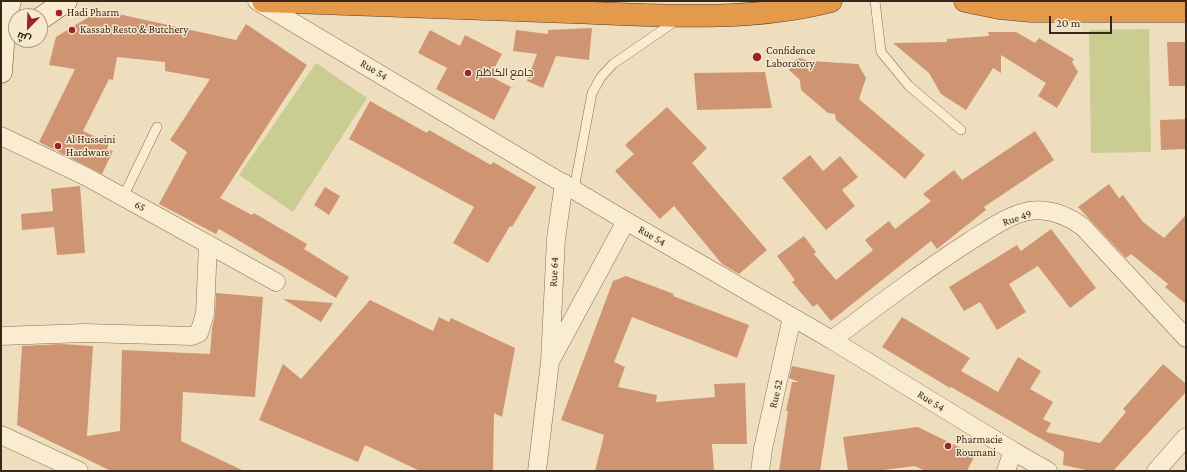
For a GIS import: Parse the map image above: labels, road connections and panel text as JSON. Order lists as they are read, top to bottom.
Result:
{
  "streets": {
    "street": [
      "Rue 54",
      "65",
      "Rue 49",
      "Rue 64",
      "Rue 52"
    ]
  },
  "crossings": [
    ["Rue 54", "Rue 49"],
    ["Rue 54", "Rue 64"],
    ["Rue 54", "Rue 52"]
  ],
  "places": [
    "Hadi Pharm",
    "Kassab Resto & Butchery",
    "Confidence Laboratory",
    "جامع الكاظم",
    "Al Husseini Hardware",
    "Pharmacie Roumani"
  ],
  "scale_bar": "20 m",
  "north": "bottom left"
}
